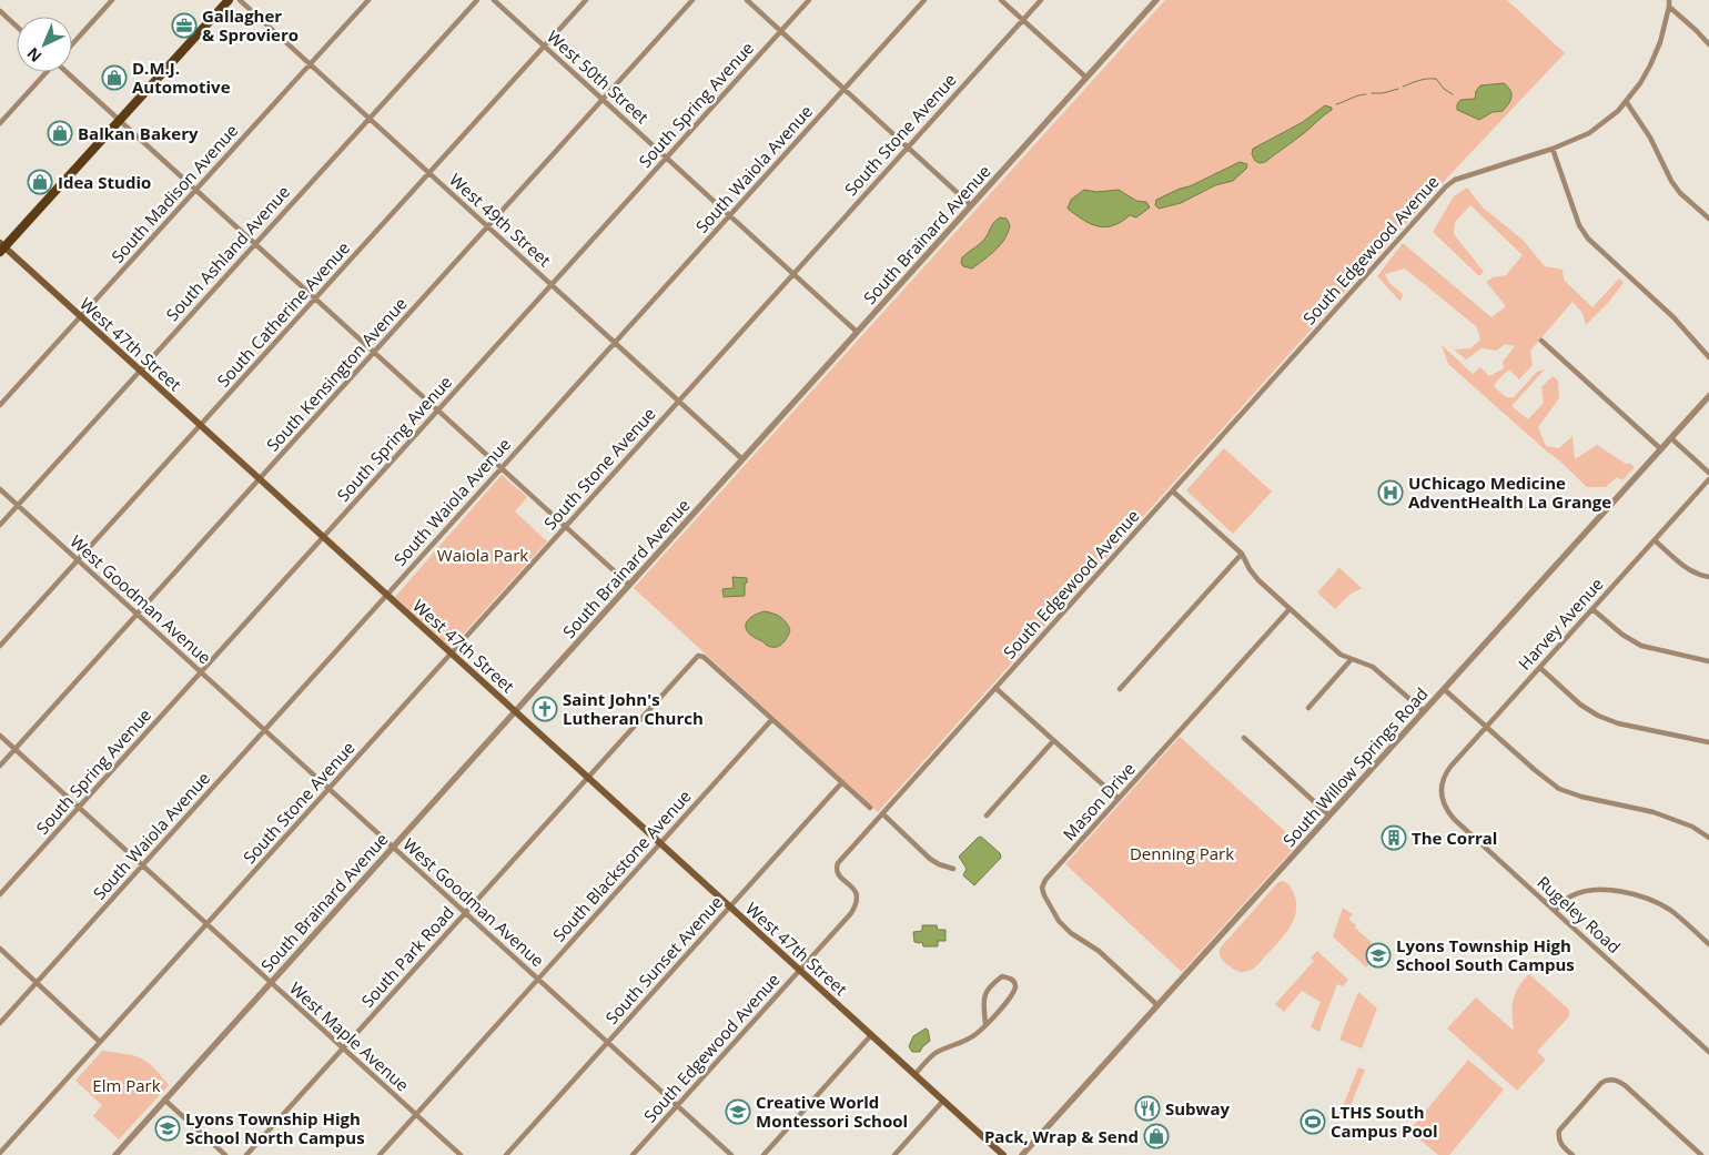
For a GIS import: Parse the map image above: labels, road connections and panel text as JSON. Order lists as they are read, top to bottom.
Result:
{
  "streets": {
    "main road": ["West 47th Street"],
    "street": [
      "West 50th Street",
      "South Spring Avenue",
      "South Stone Avenue",
      "South Waiola Avenue",
      "South Madison Avenue",
      "West 49th Street",
      "South Brainard Avenue",
      "South Edgewood Avenue",
      "South Ashland Avenue",
      "South Catherine Avenue",
      "South Kensington Avenue",
      "West Goodman Avenue",
      "Harvey Avenue",
      "South Willow Springs Road",
      "Mason Drive",
      "South Blackstone Avenue",
      "Rugeley Road",
      "South Park Road",
      "South Sunset Avenue",
      "West Maple Avenue"
    ]
  },
  "crossings": [
    ["West 50th Street", "South Spring Avenue"],
    ["West 50th Street", "South Stone Avenue"],
    ["West 50th Street", "South Waiola Avenue"],
    ["West 50th Street", "South Brainard Avenue"],
    ["West 50th Street", "South Catherine Avenue"],
    ["West 50th Street", "South Kensington Avenue"],
    ["South Spring Avenue", "West 49th Street"],
    ["South Spring Avenue", "West 47th Street"],
    ["South Spring Avenue", "West Goodman Avenue"],
    ["South Spring Avenue", "West Maple Avenue"],
    ["South Stone Avenue", "West 49th Street"],
    ["South Stone Avenue", "West 47th Street"],
    ["South Stone Avenue", "West Goodman Avenue"],
    ["South Stone Avenue", "West Maple Avenue"],
    ["South Waiola Avenue", "West 49th Street"],
    ["South Waiola Avenue", "West 47th Street"],
    ["South Waiola Avenue", "West Goodman Avenue"],
    ["South Waiola Avenue", "West Maple Avenue"],
    ["South Madison Avenue", "West 49th Street"],
    ["South Madison Avenue", "West 47th Street"],
    ["West 49th Street", "South Brainard Avenue"],
    ["West 49th Street", "South Ashland Avenue"],
    ["West 49th Street", "South Catherine Avenue"],
    ["West 49th Street", "South Kensington Avenue"],
    ["South Brainard Avenue", "West 47th Street"],
    ["South Brainard Avenue", "West Goodman Avenue"],
    ["South Brainard Avenue", "West Maple Avenue"],
    ["South Edgewood Avenue", "West 47th Street"],
    ["South Edgewood Avenue", "West Goodman Avenue"],
    ["South Ashland Avenue", "West 47th Street"],
    ["South Ashland Avenue", "West Goodman Avenue"],
    ["South Catherine Avenue", "West 47th Street"],
    ["South Catherine Avenue", "West Goodman Avenue"],
    ["West 47th Street", "South Kensington Avenue"],
    ["West 47th Street", "South Blackstone Avenue"],
    ["West 47th Street", "South Park Road"],
    ["West 47th Street", "South Sunset Avenue"],
    ["South Kensington Avenue", "West Goodman Avenue"],
    ["South Kensington Avenue", "West Maple Avenue"],
    ["West Goodman Avenue", "South Blackstone Avenue"],
    ["West Goodman Avenue", "South Park Road"],
    ["West Goodman Avenue", "South Sunset Avenue"],
    ["Harvey Avenue", "Rugeley Road"],
    ["South Willow Springs Road", "Mason Drive"],
    ["South Blackstone Avenue", "South Park Road"],
    ["South Blackstone Avenue", "West Maple Avenue"],
    ["South Park Road", "West Maple Avenue"]
  ],
  "parks": ["Waiola Park", "Denning Park", "Elm Park"],
  "places": {
    "office": ["Gallagher & Sproviero"],
    "shop": [
      "D.M.J. Automotive",
      "Balkan Bakery",
      "Idea Studio",
      "Pack, Wrap & Send"
    ],
    "hospital": ["UChicago Medicine AdventHealth La Grange"],
    "church": ["Saint John's Lutheran Church"],
    "building": ["The Corral"],
    "school or university": ["Lyons Township High School South Campus", "Creative World Montessori School", "Lyons Township High School North Campus"],
    "restaurant": ["Subway"],
    "sports": ["LTHS South Campus Pool"]
  },
  "north": "bottom left"
}
